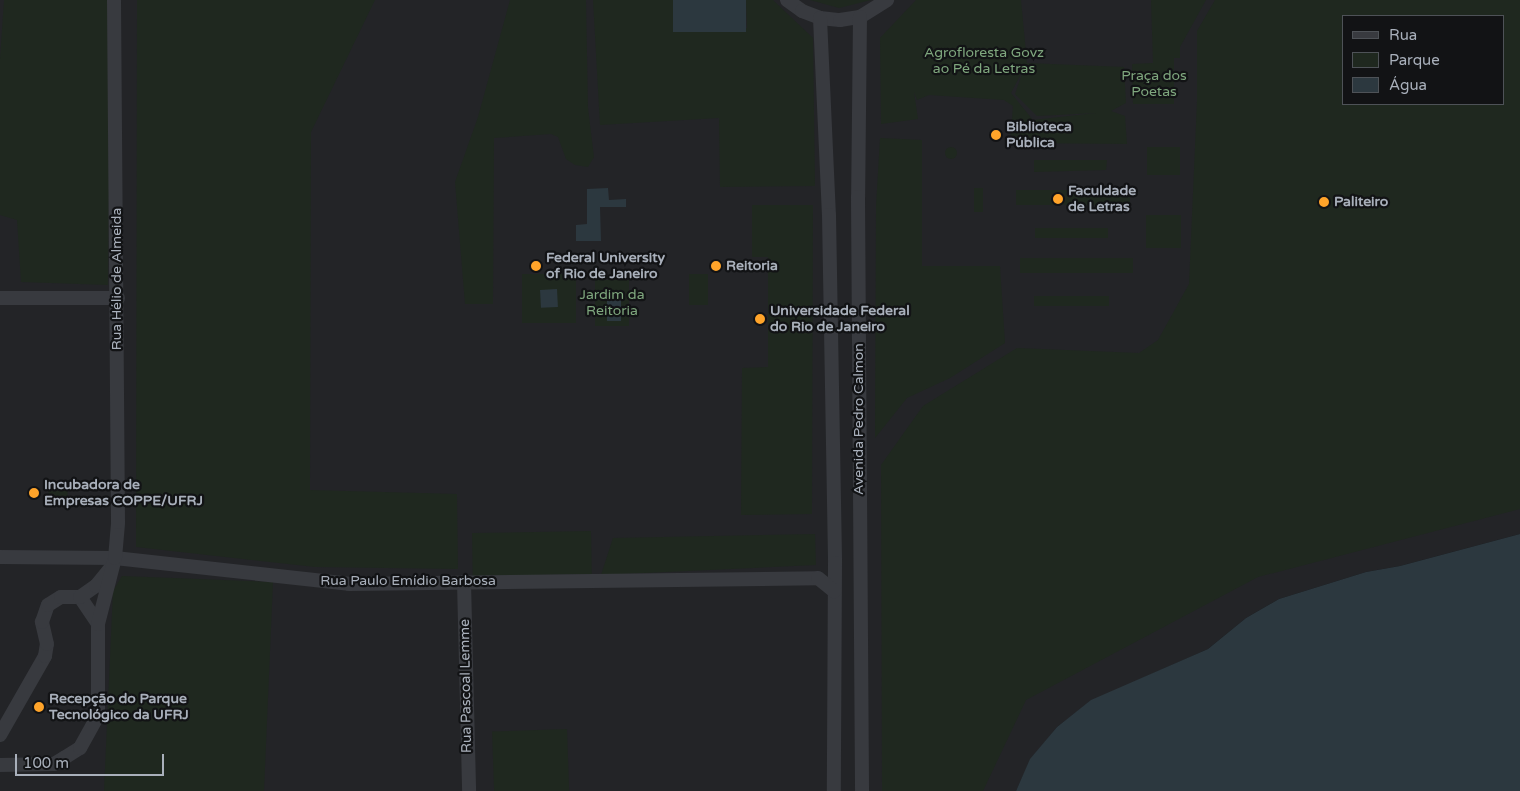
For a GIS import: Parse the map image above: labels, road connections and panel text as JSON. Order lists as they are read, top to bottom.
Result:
{
  "streets": {
    "street": [
      "Rua Hélio de Almeida",
      "Avenida Pedro Calmon",
      "Rua Paulo Emídio Barbosa",
      "Rua Pascoal Lemme"
    ]
  },
  "crossings": [
    ["Rua Hélio de Almeida", "Rua Paulo Emídio Barbosa"],
    ["Rua Paulo Emídio Barbosa", "Rua Pascoal Lemme"]
  ],
  "parks": ["Agrofloresta Govz ao Pé da Letras", "Praça dos Poetas", "Jardim da Reitoria"],
  "places": [
    "Biblioteca Pública",
    "Faculdade de Letras",
    "Paliteiro",
    "Federal University of Rio de Janeiro",
    "Reitoria",
    "Universidade Federal do Rio de Janeiro",
    "Incubadora de Empresas COPPE/UFRJ",
    "Recepção do Parque Tecnológico da UFRJ"
  ],
  "legend": ["Rua", "Parque", "Água"],
  "scale_bar": "100 m"
}
